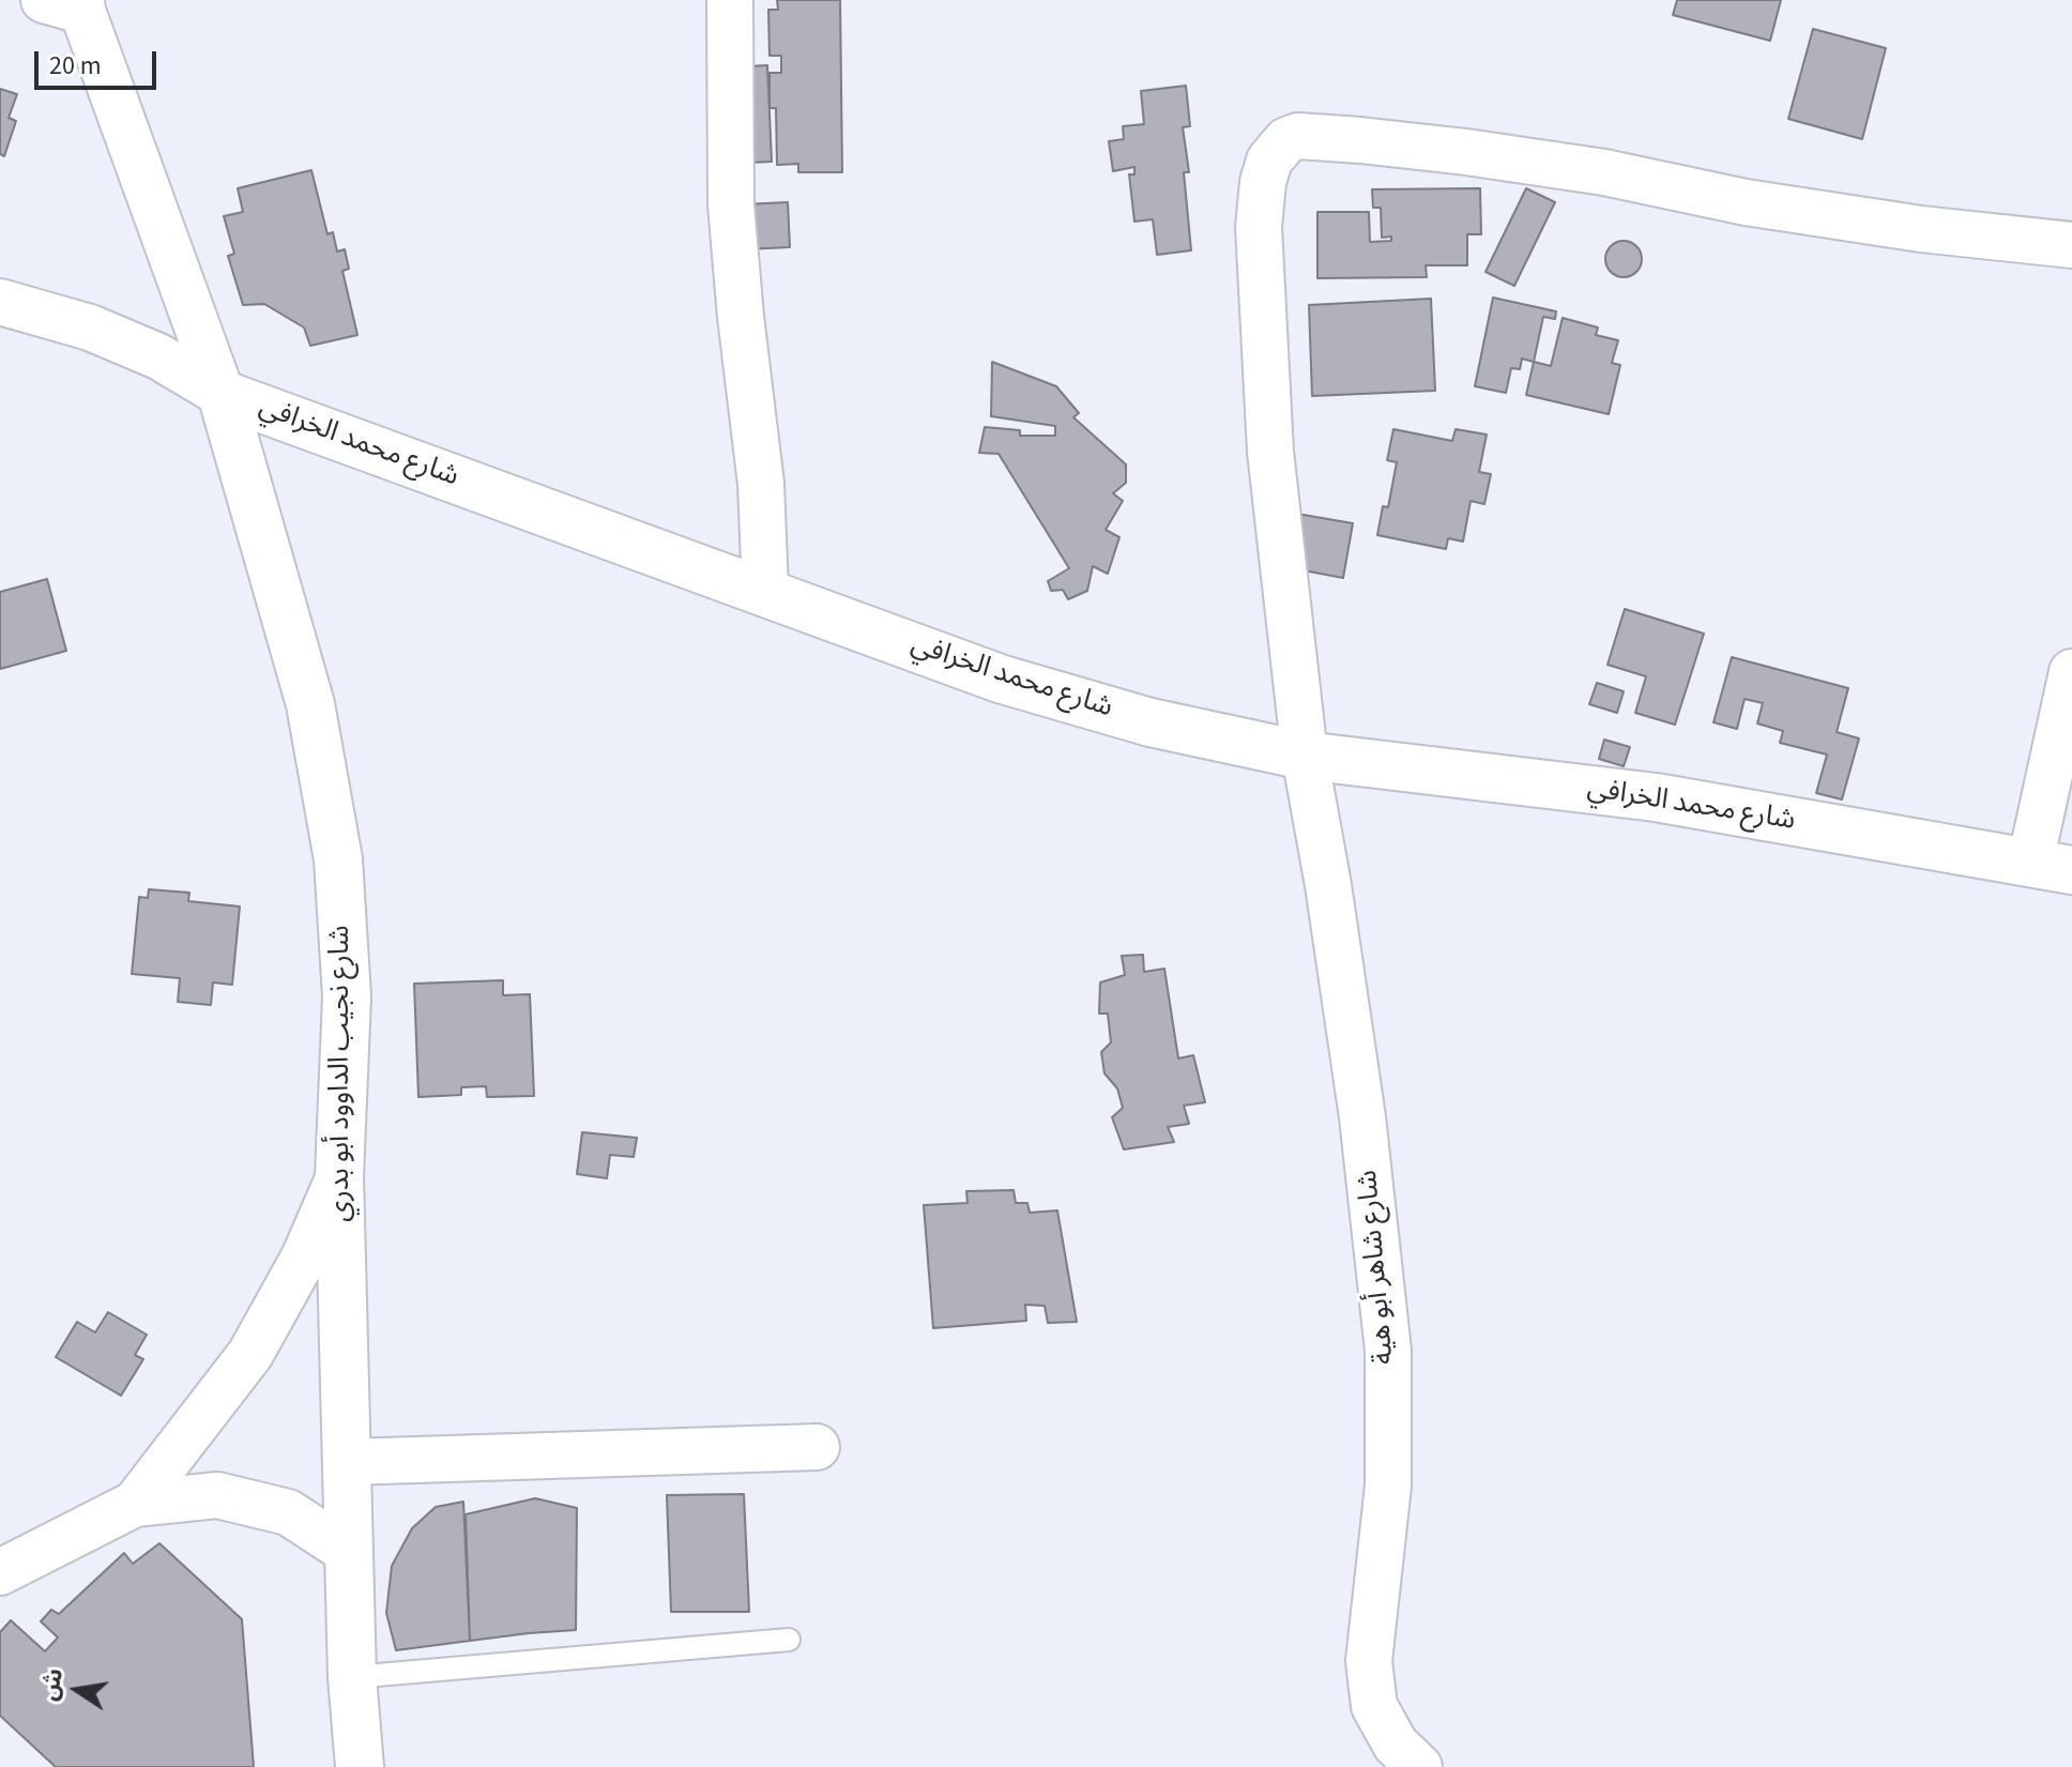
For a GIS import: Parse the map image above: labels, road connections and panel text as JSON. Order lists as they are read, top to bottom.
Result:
{
  "streets": {
    "street": ["شارع محمد الخرافي", "شارع نجيب الداوود أبو بدري", "شارع شاهر أبو هية"]
  },
  "crossings": [
    ["شارع محمد الخرافي", "شارع نجيب الداوود أبو بدري"],
    ["شارع محمد الخرافي", "شارع شاهر أبو هية"]
  ],
  "scale_bar": "20 m",
  "north": "left"
}
